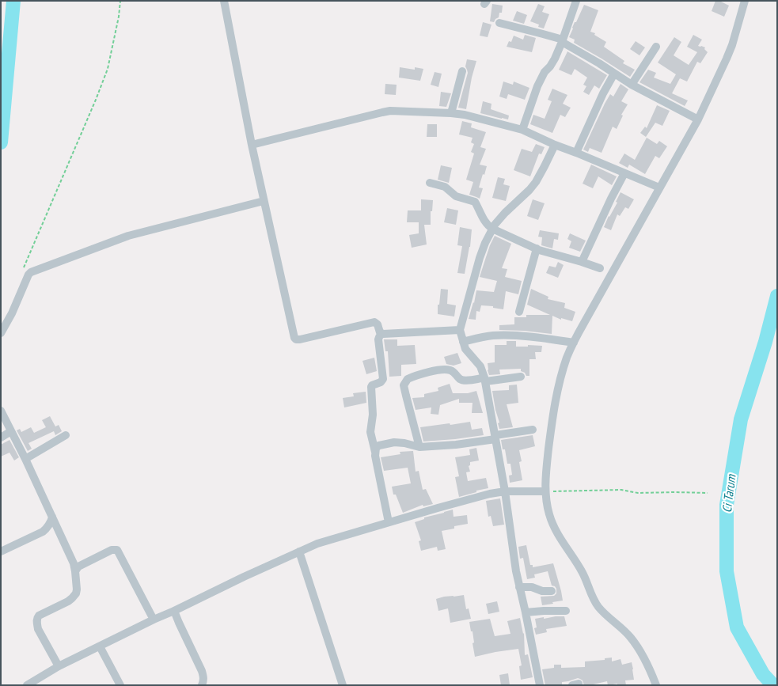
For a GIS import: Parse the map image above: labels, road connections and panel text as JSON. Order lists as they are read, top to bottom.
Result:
{
  "water": ["Ci Tarum"]
}
